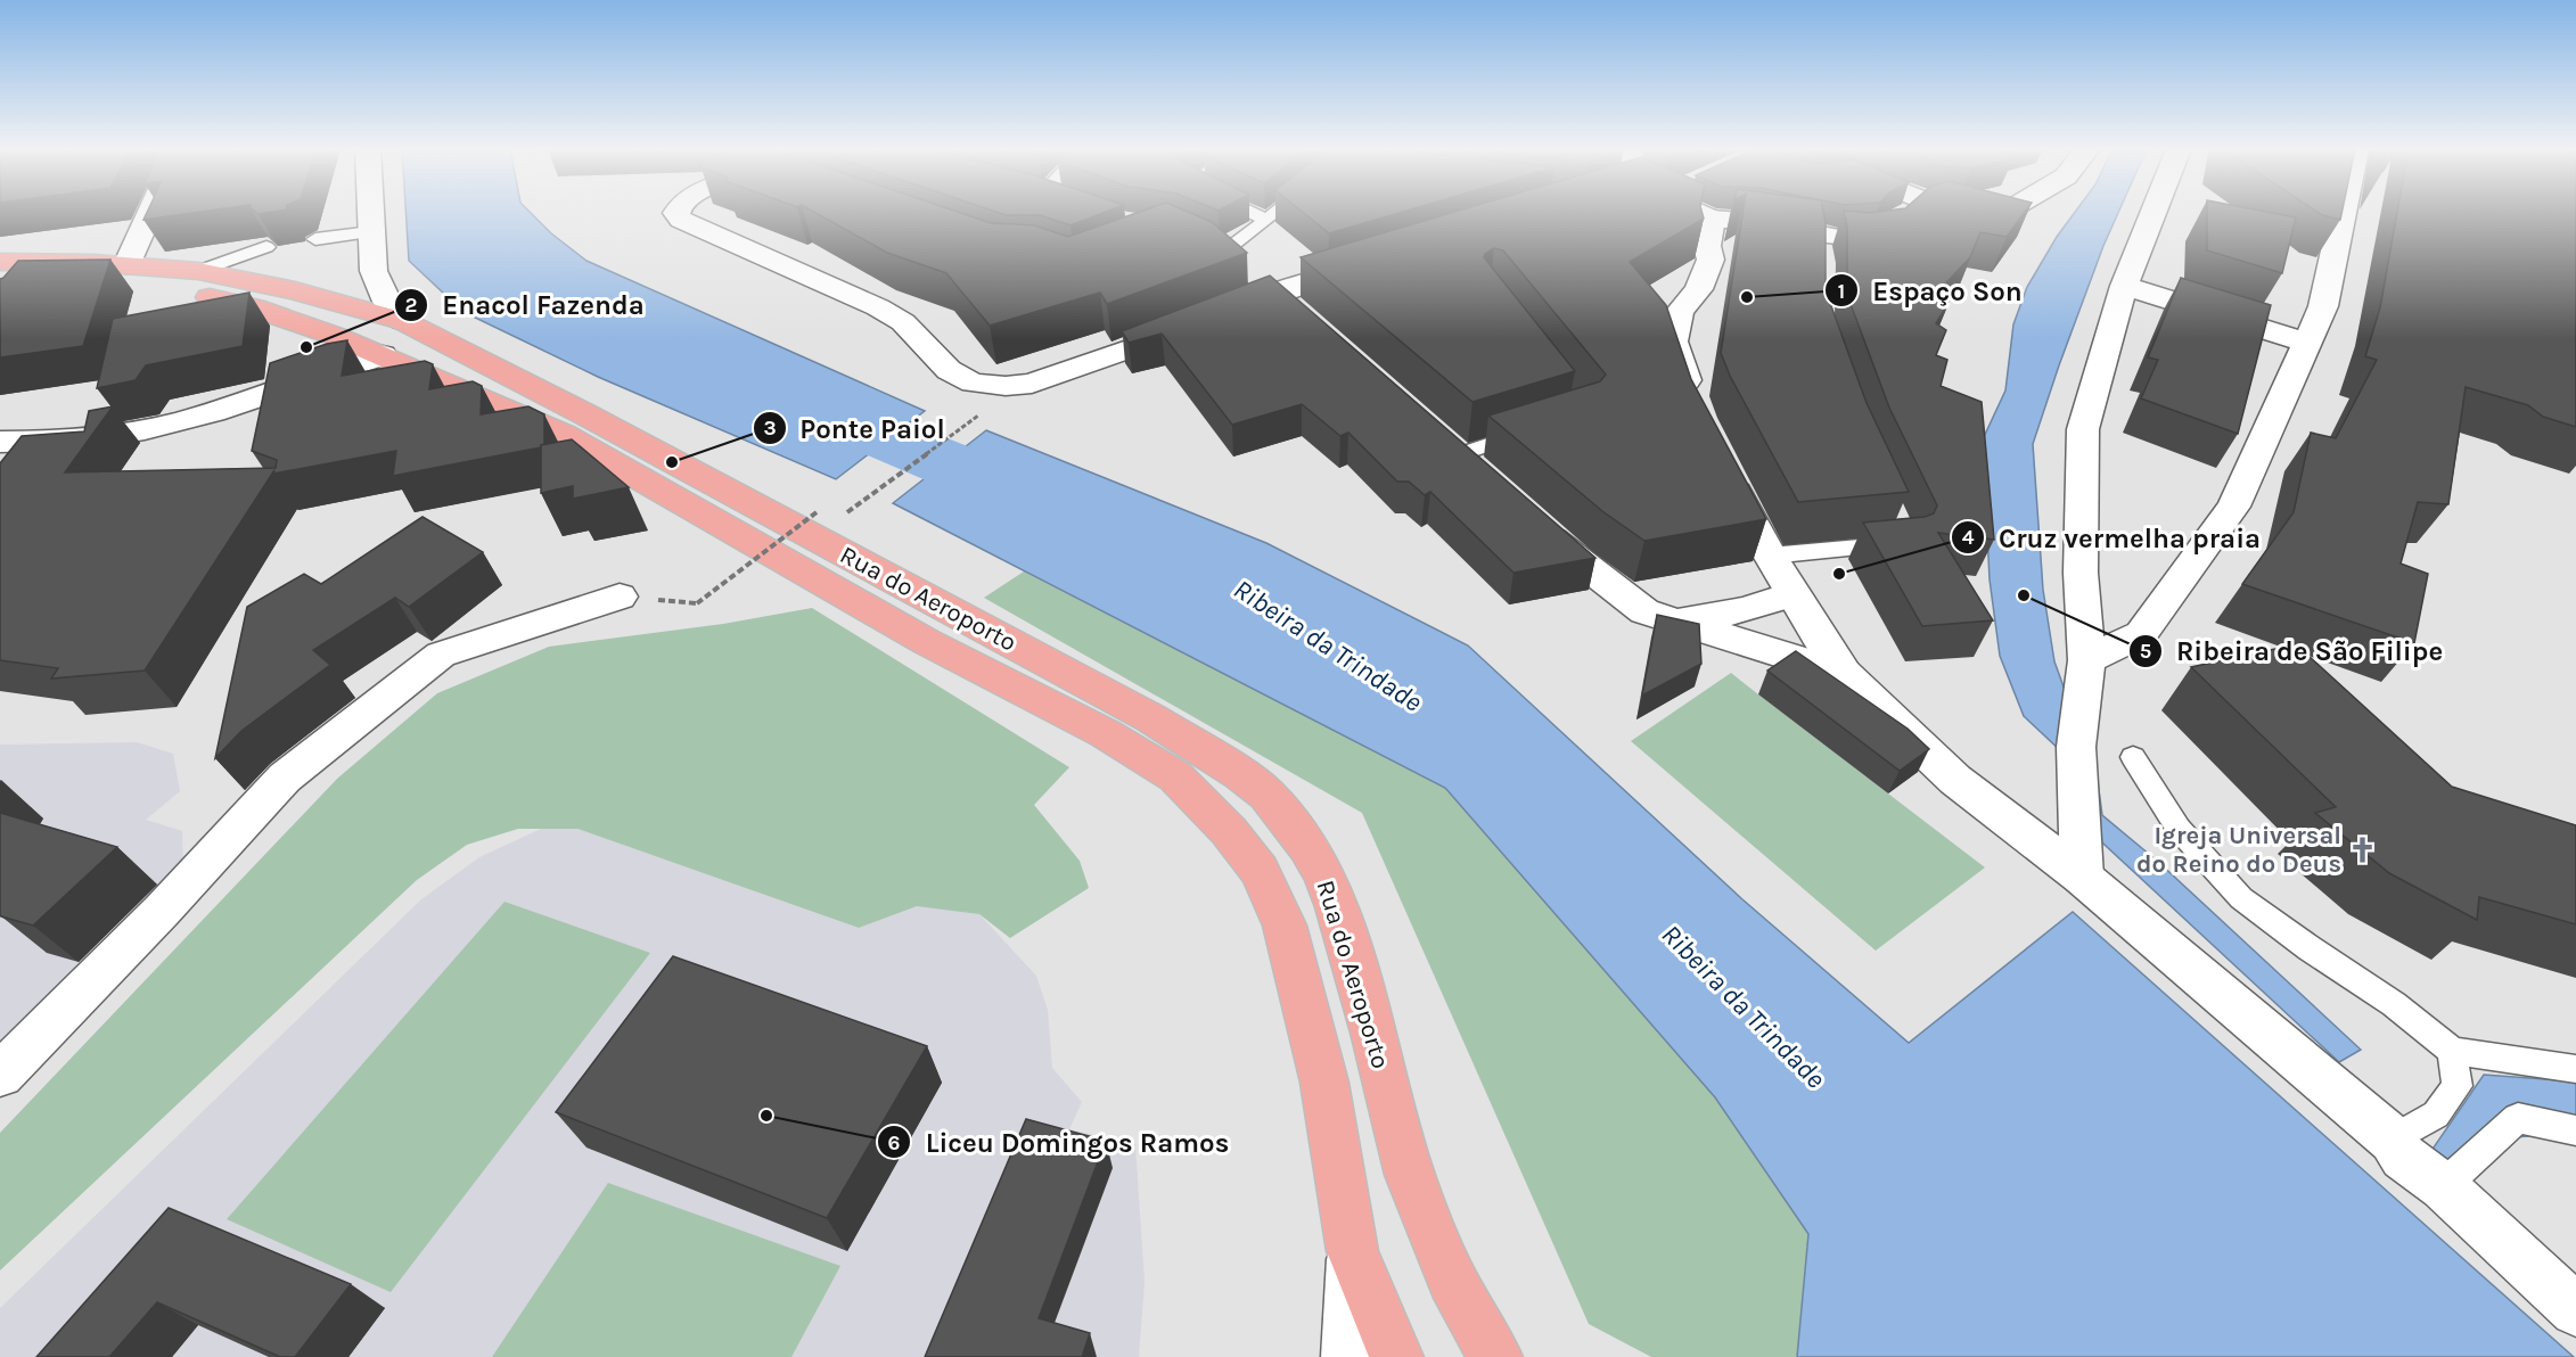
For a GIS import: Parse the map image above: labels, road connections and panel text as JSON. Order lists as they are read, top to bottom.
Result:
{
  "streets": {
    "main road": ["Rua do Aeroporto"]
  },
  "water": ["Ribeira da Trindade"],
  "places": {
    "other": [
      "Espaço Son",
      "Enacol Fazenda",
      "Ponte Paiol",
      "Cruz vermelha praia",
      "Ribeira de São Filipe",
      "Liceu Domingos Ramos"
    ],
    "church": ["Igreja Universal do Reino do Deus"]
  }
}
